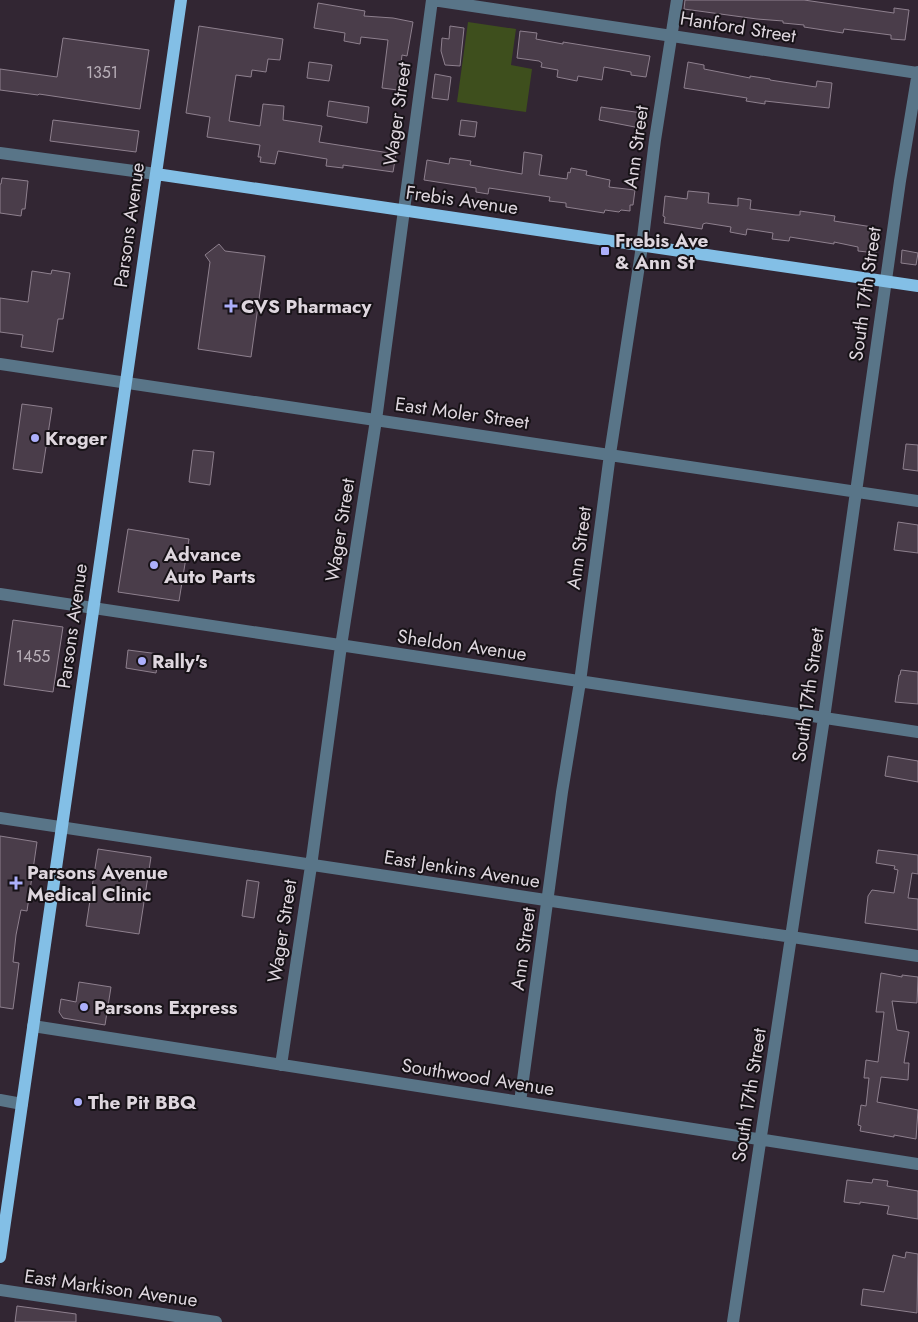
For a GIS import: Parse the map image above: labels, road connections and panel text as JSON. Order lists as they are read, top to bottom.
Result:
{
  "streets": {
    "main road": ["Frebis Avenue", "Parsons Avenue"],
    "street": [
      "Hanford Street",
      "Wager Street",
      "Ann Street",
      "South 17th Street",
      "East Moler Street",
      "Sheldon Avenue",
      "East Jenkins Avenue",
      "Southwood Avenue",
      "East Markison Avenue"
    ]
  },
  "crossings": [
    ["Hanford Street", "Wager Street"],
    ["Hanford Street", "Ann Street"],
    ["Hanford Street", "South 17th Street"],
    ["Wager Street", "Frebis Avenue"],
    ["Wager Street", "East Moler Street"],
    ["Wager Street", "Sheldon Avenue"],
    ["Wager Street", "East Jenkins Avenue"],
    ["Wager Street", "Southwood Avenue"],
    ["Ann Street", "Frebis Avenue"],
    ["Ann Street", "East Moler Street"],
    ["Ann Street", "Sheldon Avenue"],
    ["Ann Street", "East Jenkins Avenue"],
    ["Ann Street", "Southwood Avenue"],
    ["Frebis Avenue", "Parsons Avenue"],
    ["Frebis Avenue", "South 17th Street"],
    ["Parsons Avenue", "East Moler Street"],
    ["Parsons Avenue", "Sheldon Avenue"],
    ["Parsons Avenue", "East Jenkins Avenue"],
    ["Parsons Avenue", "Southwood Avenue"],
    ["South 17th Street", "East Moler Street"],
    ["South 17th Street", "Sheldon Avenue"],
    ["South 17th Street", "East Jenkins Avenue"],
    ["South 17th Street", "Southwood Avenue"]
  ],
  "places": {
    "transit": ["Frebis Ave & Ann St"],
    "health": ["CVS Pharmacy", "Parsons Avenue Medical Clinic"],
    "other": [
      "Kroger",
      "Advance Auto Parts",
      "Rally's",
      "Parsons Express",
      "The Pit BBQ"
    ]
  },
  "house_numbers": ["1351", "1455"]
}
